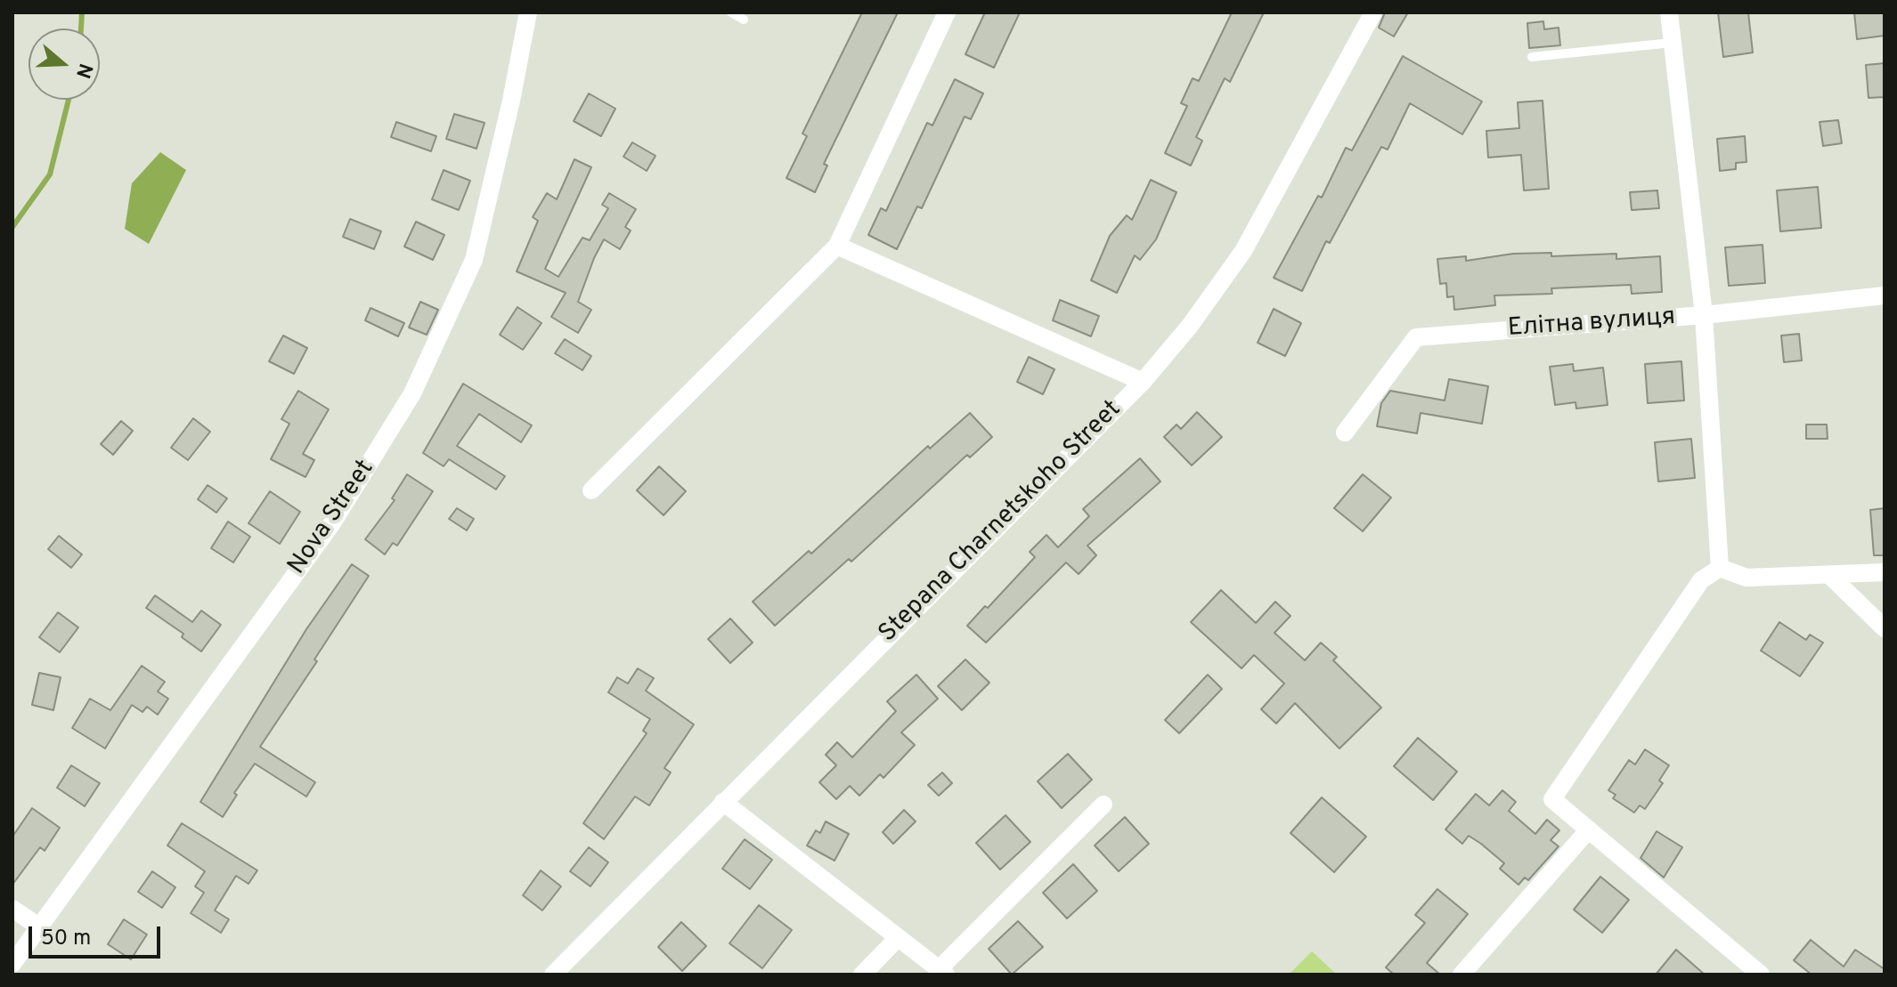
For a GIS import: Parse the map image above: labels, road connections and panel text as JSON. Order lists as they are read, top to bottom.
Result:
{
  "streets": {
    "street": ["Елітна вулиця", "Nova Street", "Stepana Charnetskoho Street"]
  },
  "scale_bar": "50 m",
  "north": "right"
}
